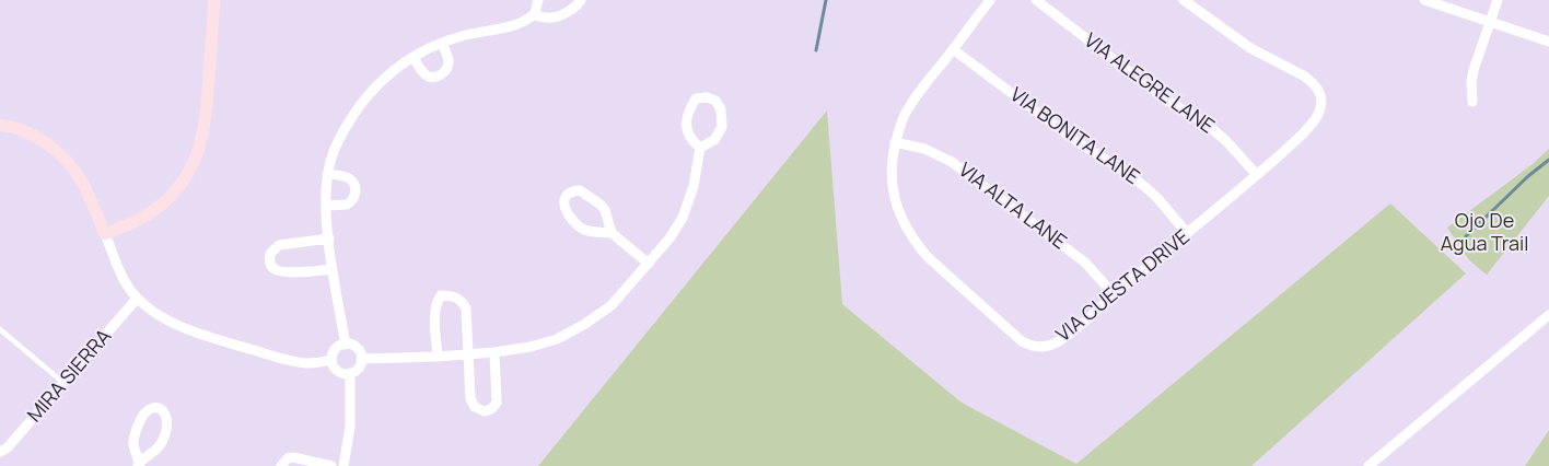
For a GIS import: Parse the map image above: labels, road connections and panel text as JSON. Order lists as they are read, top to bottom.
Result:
{
  "streets": {
    "street": [
      "VIA ALEGRE LANE",
      "VIA BONITA LANE",
      "VIA ALTA LANE",
      "VIA CUESTA DRIVE",
      "MIRA SIERRA"
    ]
  },
  "crossings": [
    ["VIA ALEGRE LANE", "VIA CUESTA DRIVE"],
    ["VIA BONITA LANE", "VIA CUESTA DRIVE"],
    ["VIA ALTA LANE", "VIA CUESTA DRIVE"]
  ],
  "parks": ["Ojo De Agua Trail"]
}
